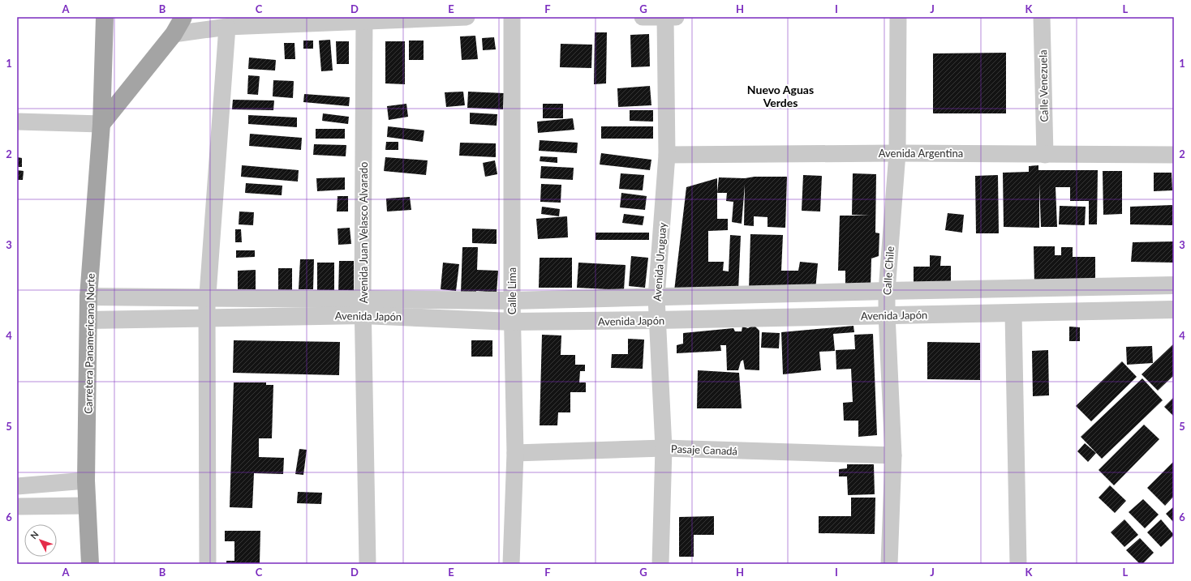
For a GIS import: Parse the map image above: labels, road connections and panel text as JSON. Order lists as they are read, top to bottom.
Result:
{
  "streets": {
    "main road": ["Carretera Panamericana Norte"],
    "street": [
      "Calle Venezuela",
      "Avenida Argentina",
      "Avenida Juan Velasco Alvarado",
      "Avenida Uruguay",
      "Calle Chile",
      "Calle Lima",
      "Avenida Japón",
      "Pasaje Canadá"
    ]
  },
  "crossings": [
    ["Calle Venezuela", "Avenida Argentina"],
    ["Avenida Argentina", "Avenida Uruguay"],
    ["Avenida Argentina", "Calle Chile"],
    ["Avenida Juan Velasco Alvarado", "Avenida Japón"],
    ["Avenida Uruguay", "Avenida Japón"],
    ["Avenida Uruguay", "Pasaje Canadá"],
    ["Calle Chile", "Avenida Japón"],
    ["Calle Chile", "Pasaje Canadá"],
    ["Calle Lima", "Avenida Japón"],
    ["Calle Lima", "Pasaje Canadá"],
    ["Avenida Japón", "Carretera Panamericana Norte"]
  ],
  "districts": ["Nuevo Aguas Verdes"],
  "north": "top left",
  "grid": {
    "columns": [
      "A",
      "B",
      "C",
      "D",
      "E",
      "F",
      "G",
      "H",
      "I",
      "J",
      "K",
      "L"
    ],
    "rows": [
      "1",
      "2",
      "3",
      "4",
      "5",
      "6"
    ]
  }
}
